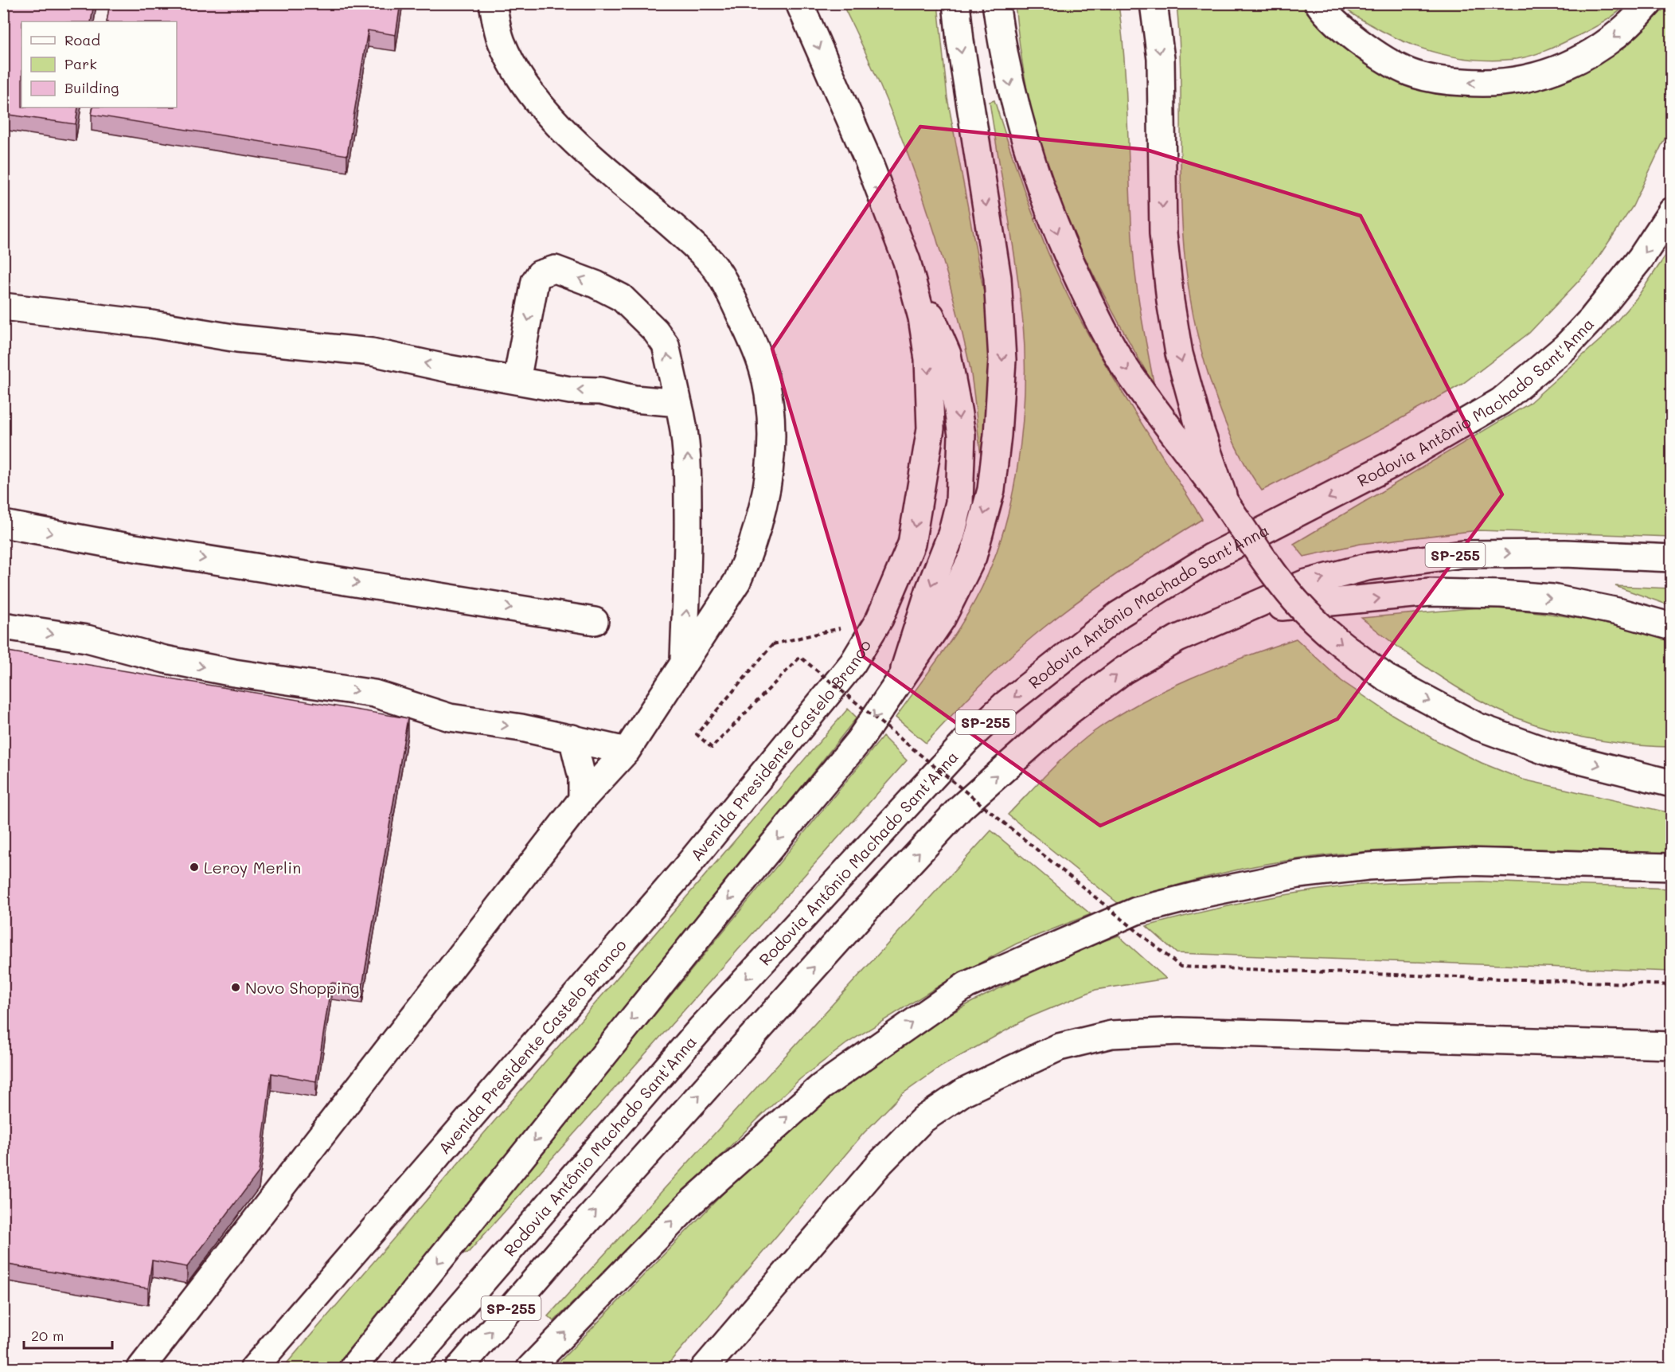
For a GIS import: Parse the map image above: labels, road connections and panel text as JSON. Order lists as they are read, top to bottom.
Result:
{
  "streets": {
    "main road": ["Rodovia Antônio Machado Sant'Anna", "SP-255", "Avenida Presidente Castelo Branco"]
  },
  "places": ["Leroy Merlin", "Novo Shopping"],
  "legend": ["Road", "Park", "Building"],
  "scale_bar": "20 m"
}
